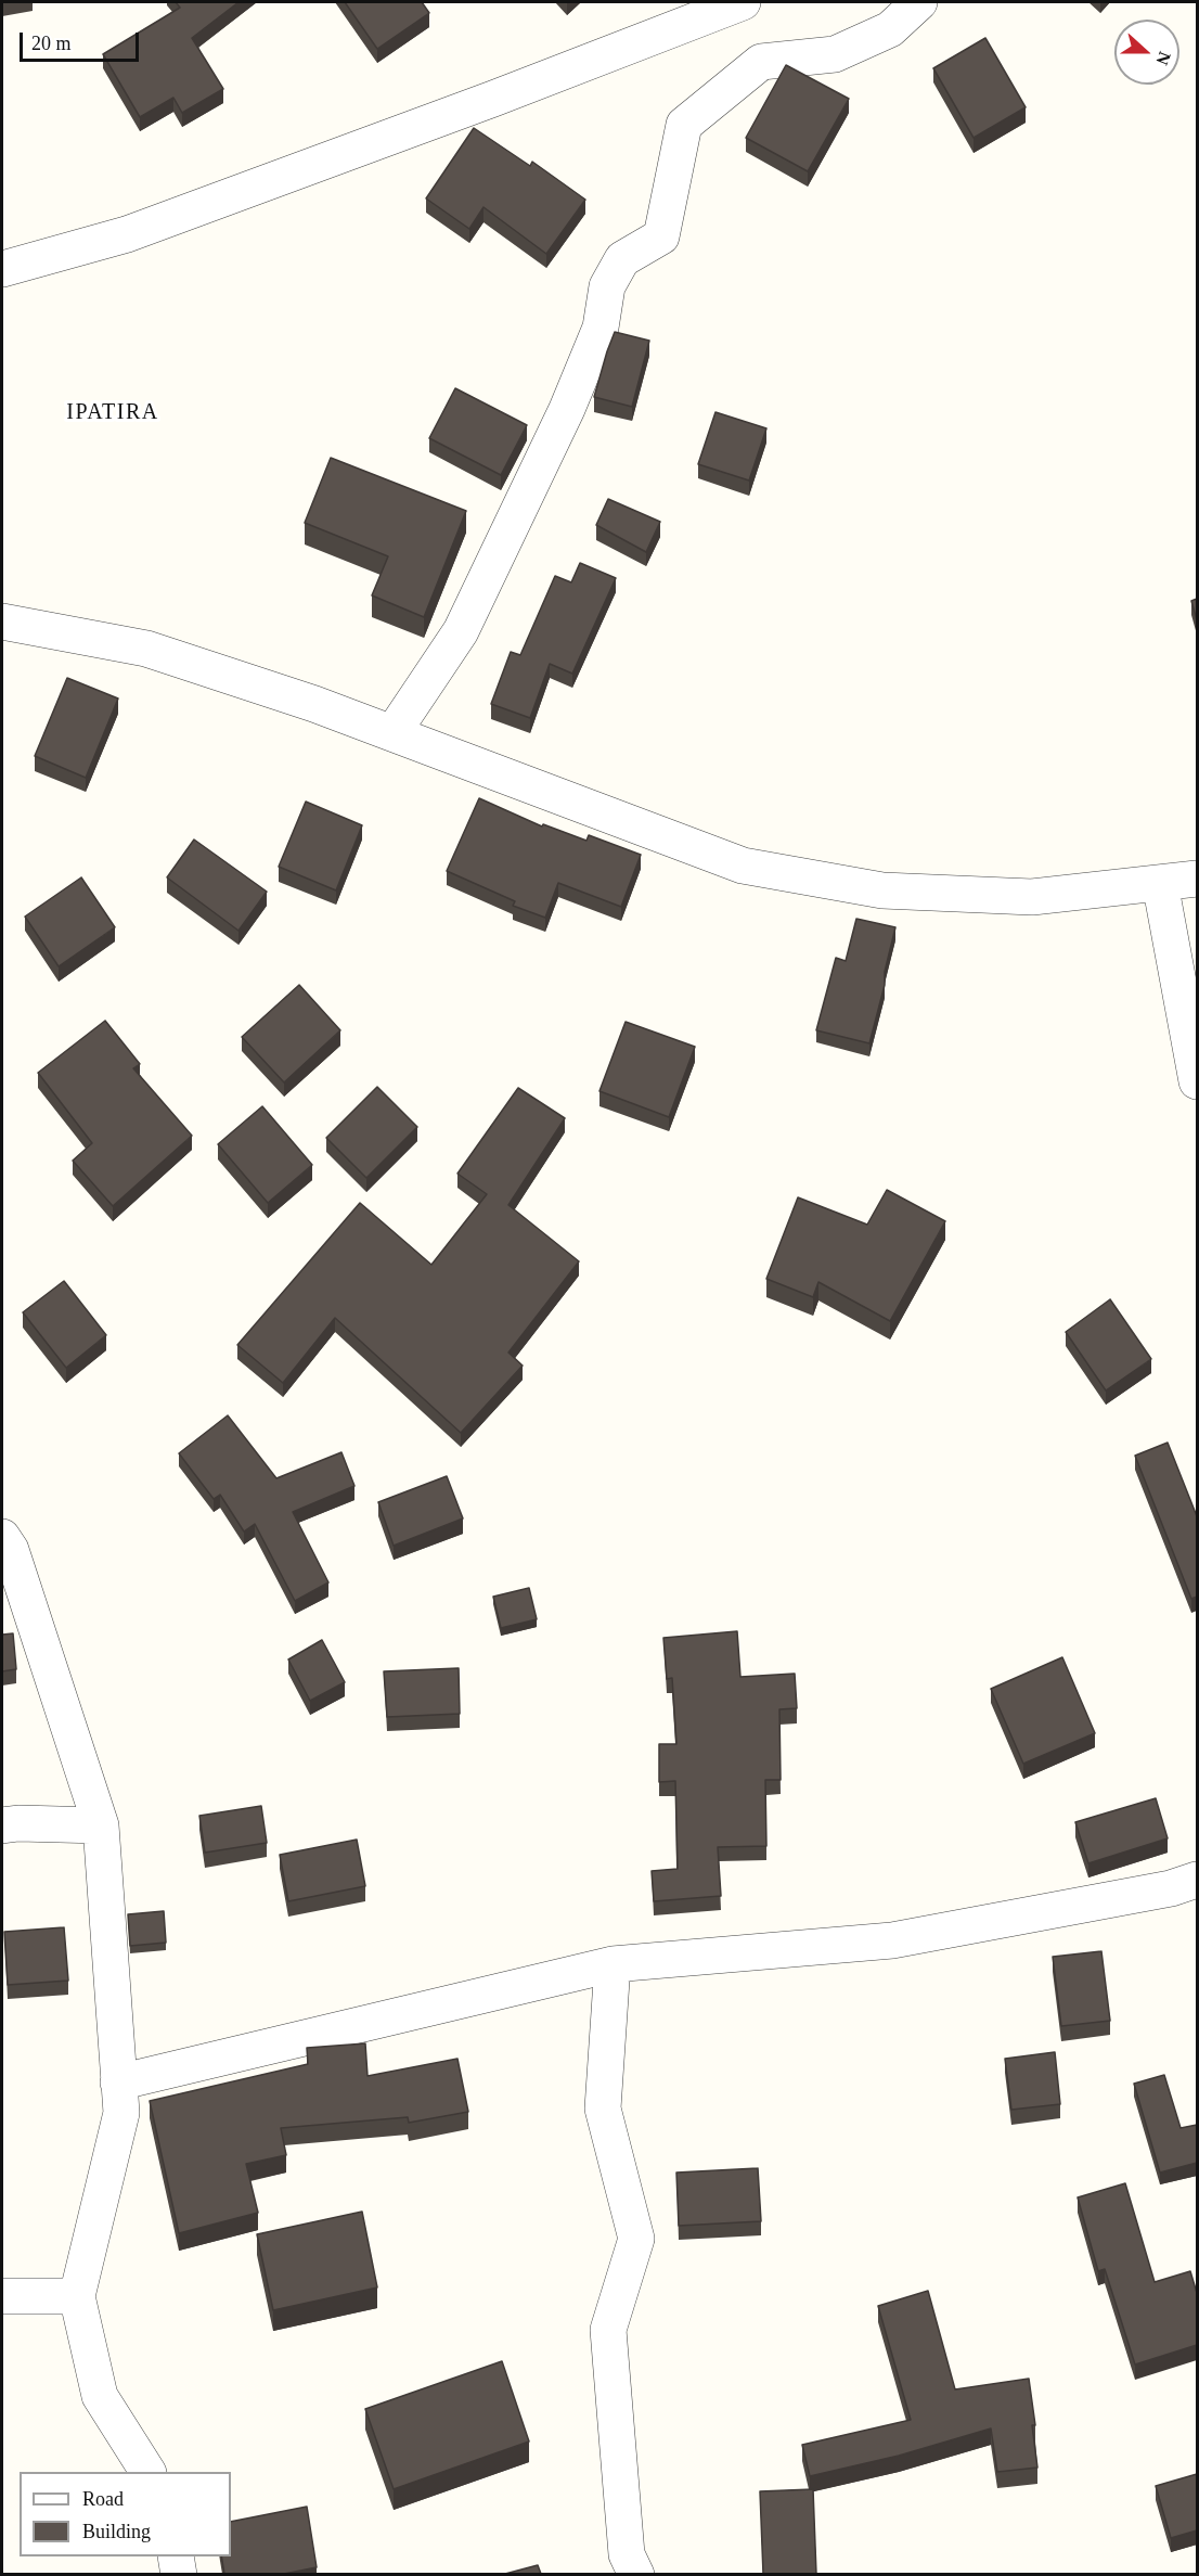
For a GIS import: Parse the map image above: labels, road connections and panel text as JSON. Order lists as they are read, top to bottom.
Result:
{
  "districts": ["IPATIRA"],
  "legend": ["Road", "Building"],
  "scale_bar": "20 m",
  "north": "right"
}
